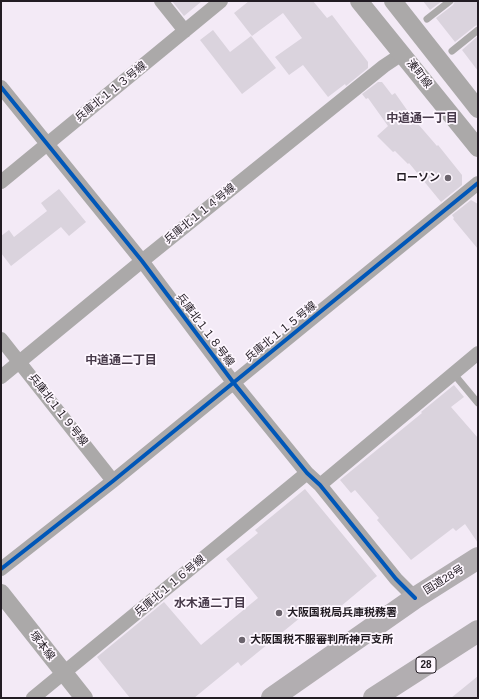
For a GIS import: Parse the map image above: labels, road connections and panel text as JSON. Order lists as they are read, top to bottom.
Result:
{
  "streets": {
    "highway": ["国道28号", "28"],
    "street": [
      "湊町線",
      "兵庫北１１３号線",
      "兵庫北１１４号線",
      "兵庫北１１８号線",
      "兵庫北１１５号線",
      "兵庫北１１９号線",
      "兵庫北１１６号線",
      "塚本線"
    ]
  },
  "crossings": [
    ["湊町線", "兵庫北１１４号線"],
    ["兵庫北１１３号線", "兵庫北１１８号線"],
    ["兵庫北１１４号線", "兵庫北１１８号線"],
    ["兵庫北１１４号線", "兵庫北１１９号線"],
    ["兵庫北１１８号線", "兵庫北１１５号線"],
    ["兵庫北１１８号線", "国道28号"],
    ["兵庫北１１８号線", "兵庫北１１６号線"],
    ["兵庫北１１５号線", "兵庫北１１９号線"],
    ["兵庫北１１６号線", "塚本線"]
  ],
  "districts": ["中道通一丁目", "中道通二丁目", "水木通二丁目"],
  "places": ["ローソン", "大阪国税局兵庫税務署", "大阪国税不服審判所神戸支所"]
}
